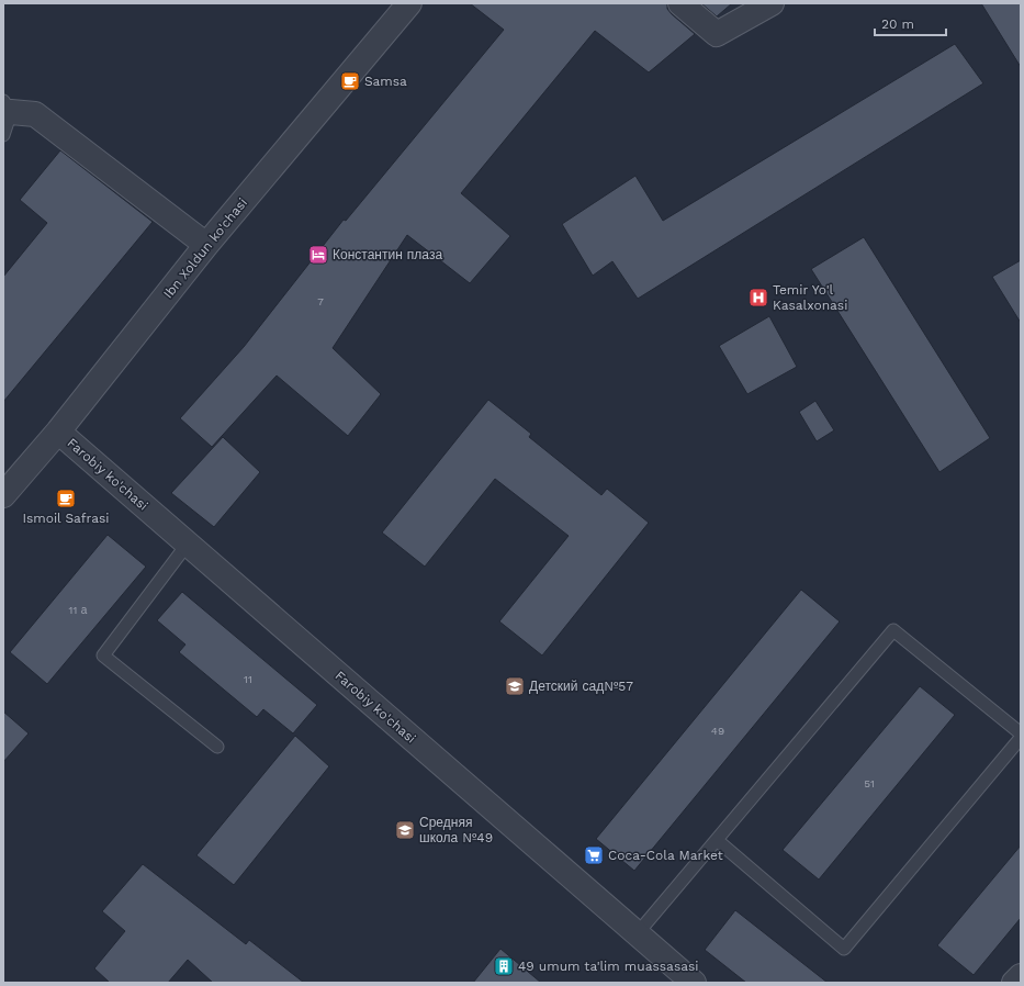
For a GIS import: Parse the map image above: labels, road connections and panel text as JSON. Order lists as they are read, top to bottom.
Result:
{
  "streets": {
    "street": ["Ibn Xoldun ko'chasi", "Farobiy ko'chasi"]
  },
  "crossings": [
    ["Ibn Xoldun ko'chasi", "Farobiy ko'chasi"]
  ],
  "places": {
    "cafe": ["Samsa", "Ismoil Safrasi"],
    "hotel": ["Константин плаза"],
    "hospital": ["Temir Yo'l Kasalxonasi"],
    "school or university": ["Детский сад№57", "Средняя школа №49"],
    "supermarket": ["Coca-Cola Market"],
    "building": ["49 umum ta'lim muassasasi"]
  },
  "house_numbers": [
    "7",
    "11 а",
    "11",
    "49",
    "51"
  ],
  "scale_bar": "20 m"
}
